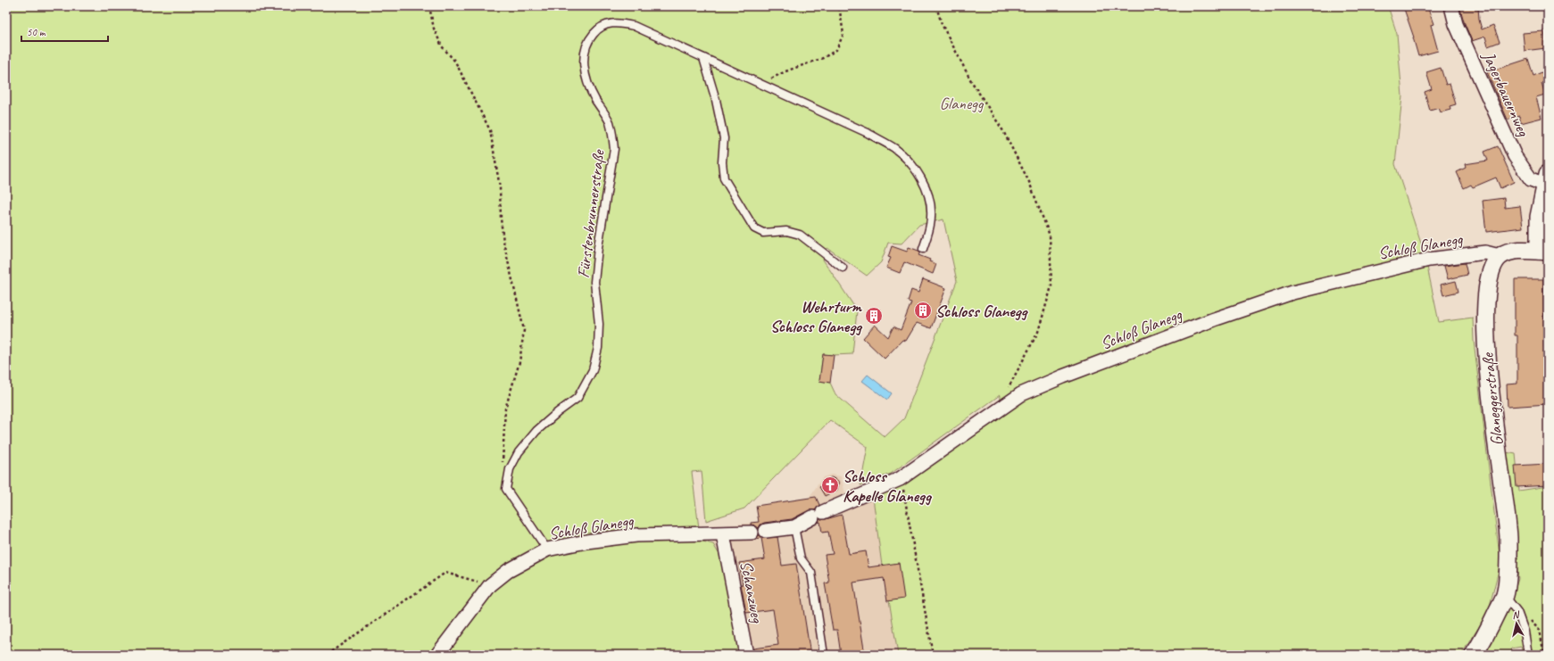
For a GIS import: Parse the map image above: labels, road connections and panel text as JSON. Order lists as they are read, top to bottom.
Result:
{
  "streets": {
    "street": [
      "Jagerbauernweg",
      "Schloß Glanegg",
      "Glaneggerstraße",
      "Schanzweg"
    ],
    "lane": ["Fürstenbrunnerstraße"]
  },
  "crossings": [
    ["Fürstenbrunnerstraße", "Schloß Glanegg"],
    ["Schloß Glanegg", "Glaneggerstraße"],
    ["Schloß Glanegg", "Schanzweg"]
  ],
  "parks": ["Glanegg"],
  "places": {
    "building": ["Schloss Glanegg", "Wehrturm Schloss Glanegg"],
    "church": ["Schloss Kapelle Glanegg"]
  },
  "scale_bar": "50 m",
  "north": "top"
}
